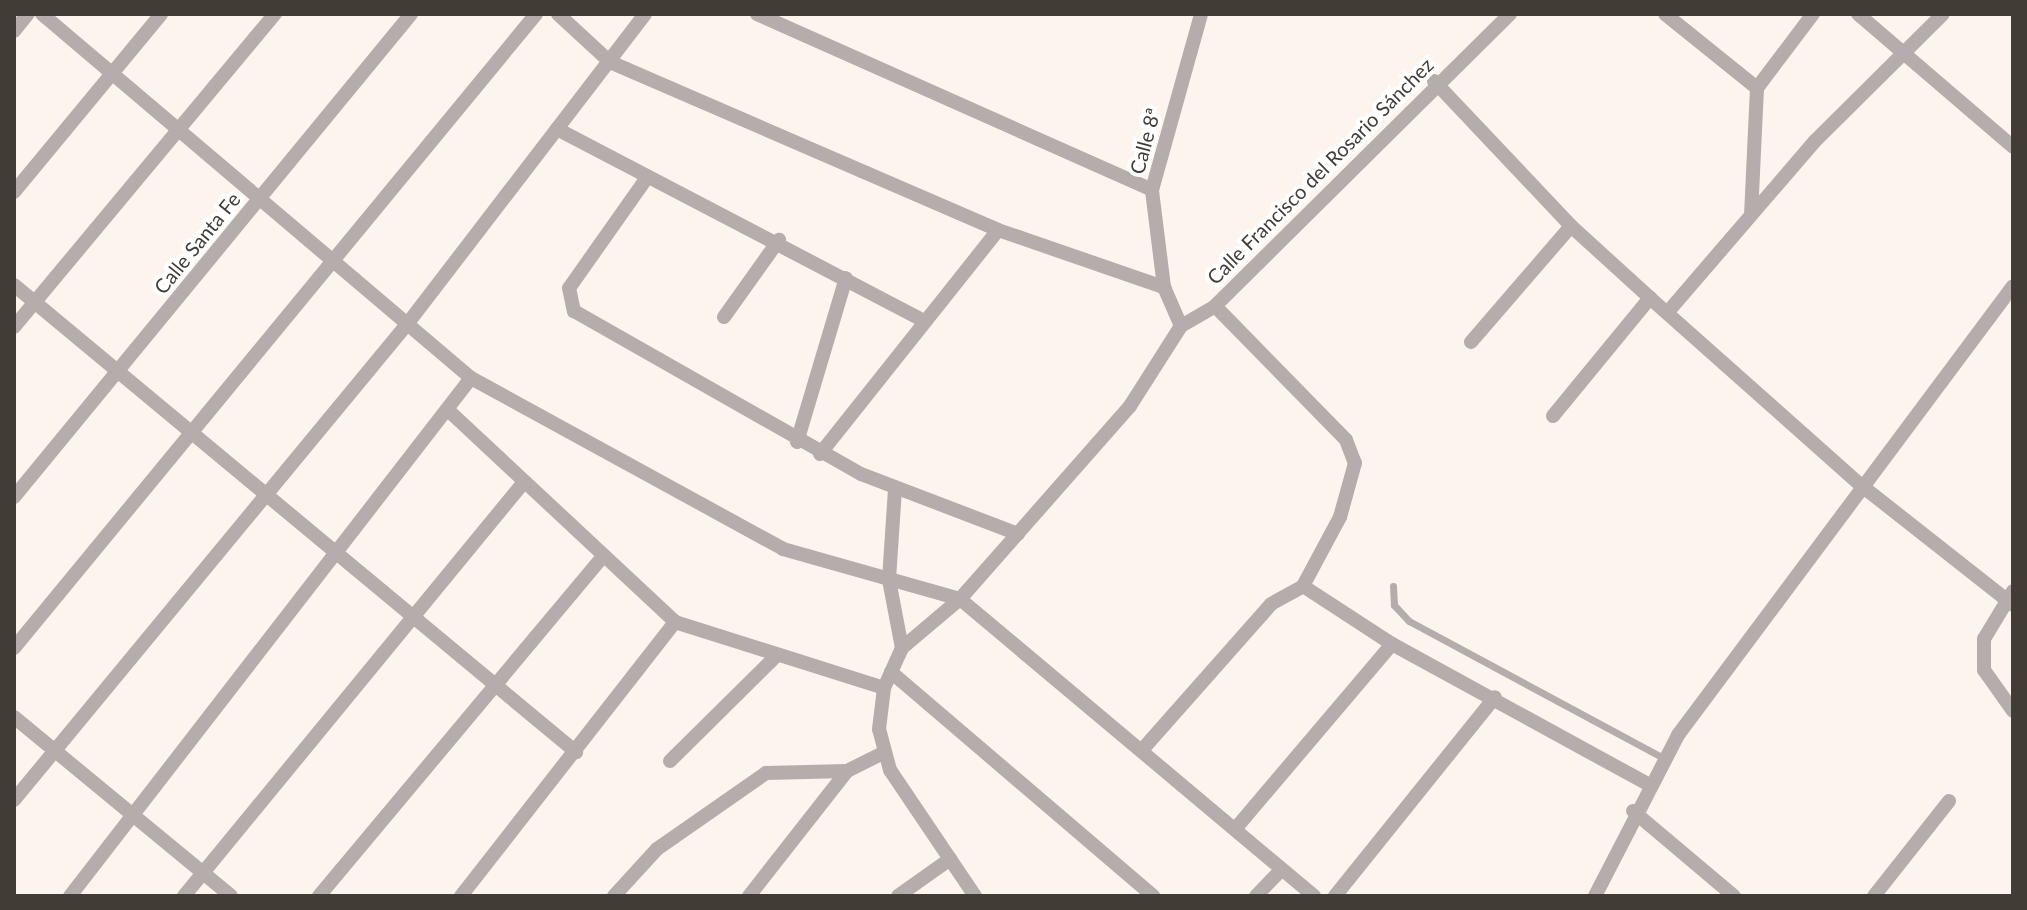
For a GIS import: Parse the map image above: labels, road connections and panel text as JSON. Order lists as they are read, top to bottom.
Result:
{
  "streets": {
    "street": ["Calle 8ª", "Calle Francisco del Rosario Sánchez", "Calle Santa Fe"]
  },
  "crossings": [
    ["Calle 8ª", "Calle Francisco del Rosario Sánchez"]
  ]
}
